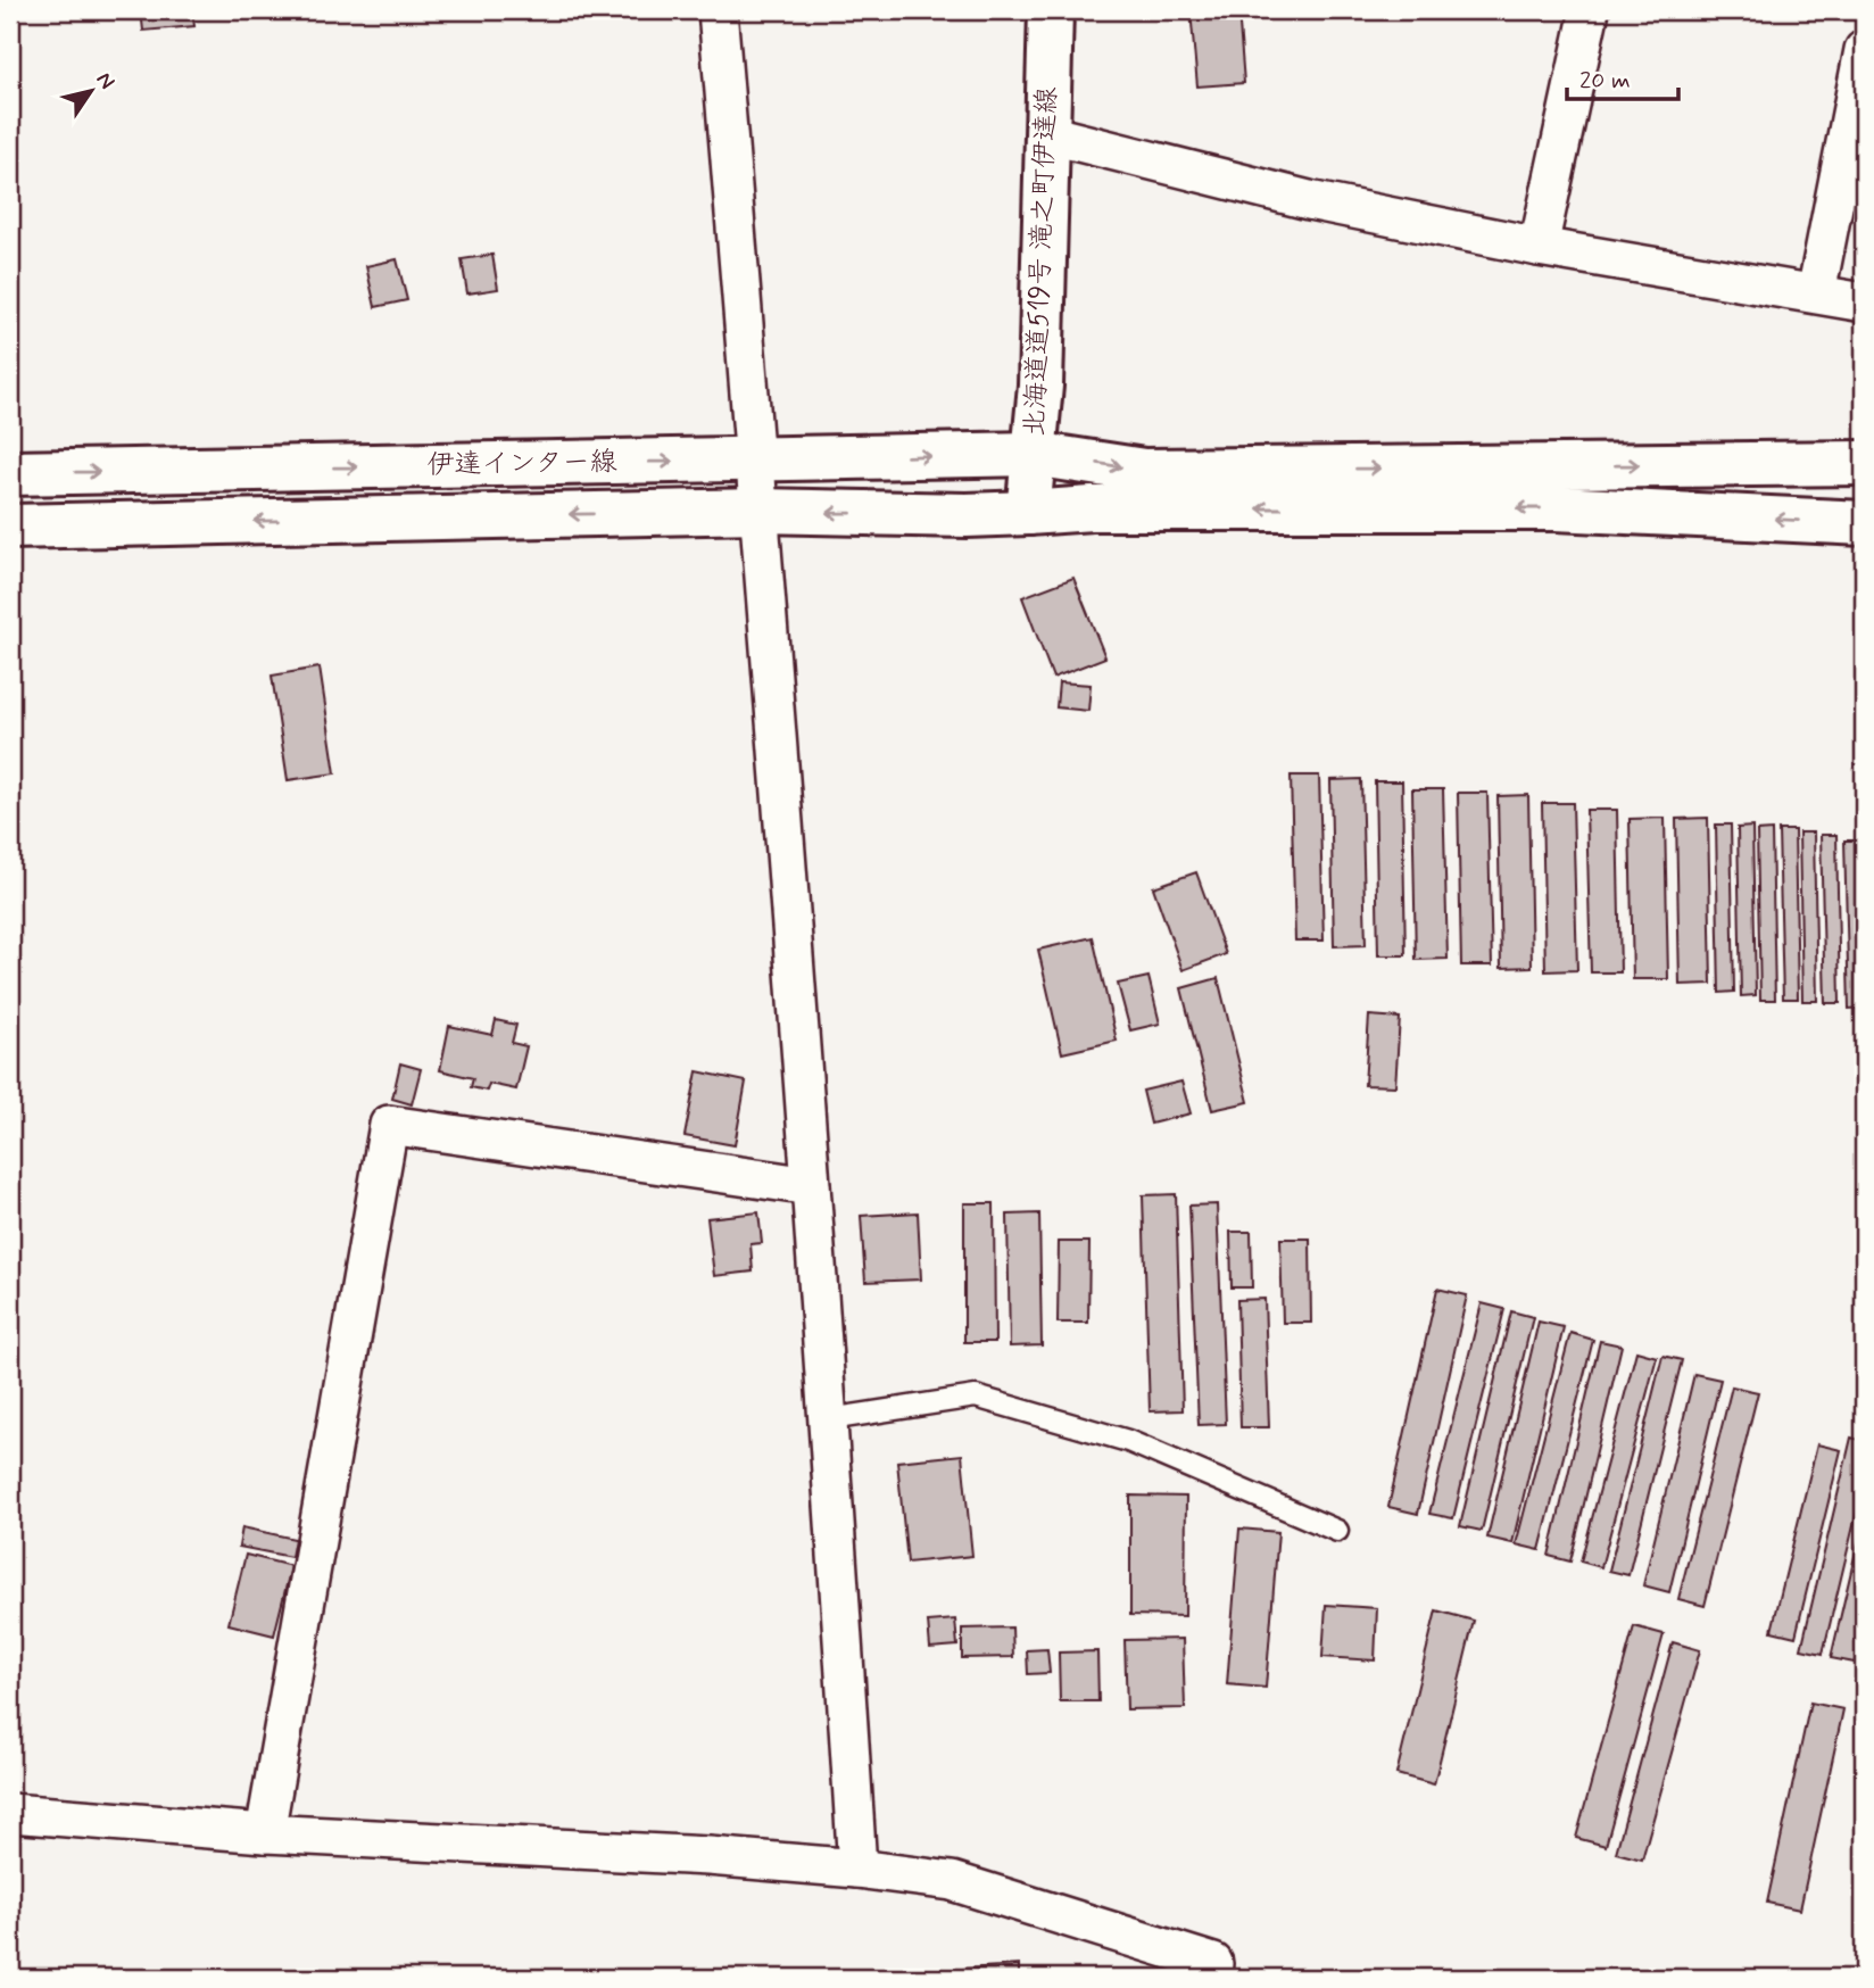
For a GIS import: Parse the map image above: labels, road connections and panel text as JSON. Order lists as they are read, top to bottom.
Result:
{
  "streets": {
    "main road": ["北海道道519号 滝之町伊達線", "伊達インター線"]
  },
  "crossings": [
    ["北海道道519号 滝之町伊達線", "伊達インター線"]
  ],
  "scale_bar": "20 m",
  "north": "top right"
}
